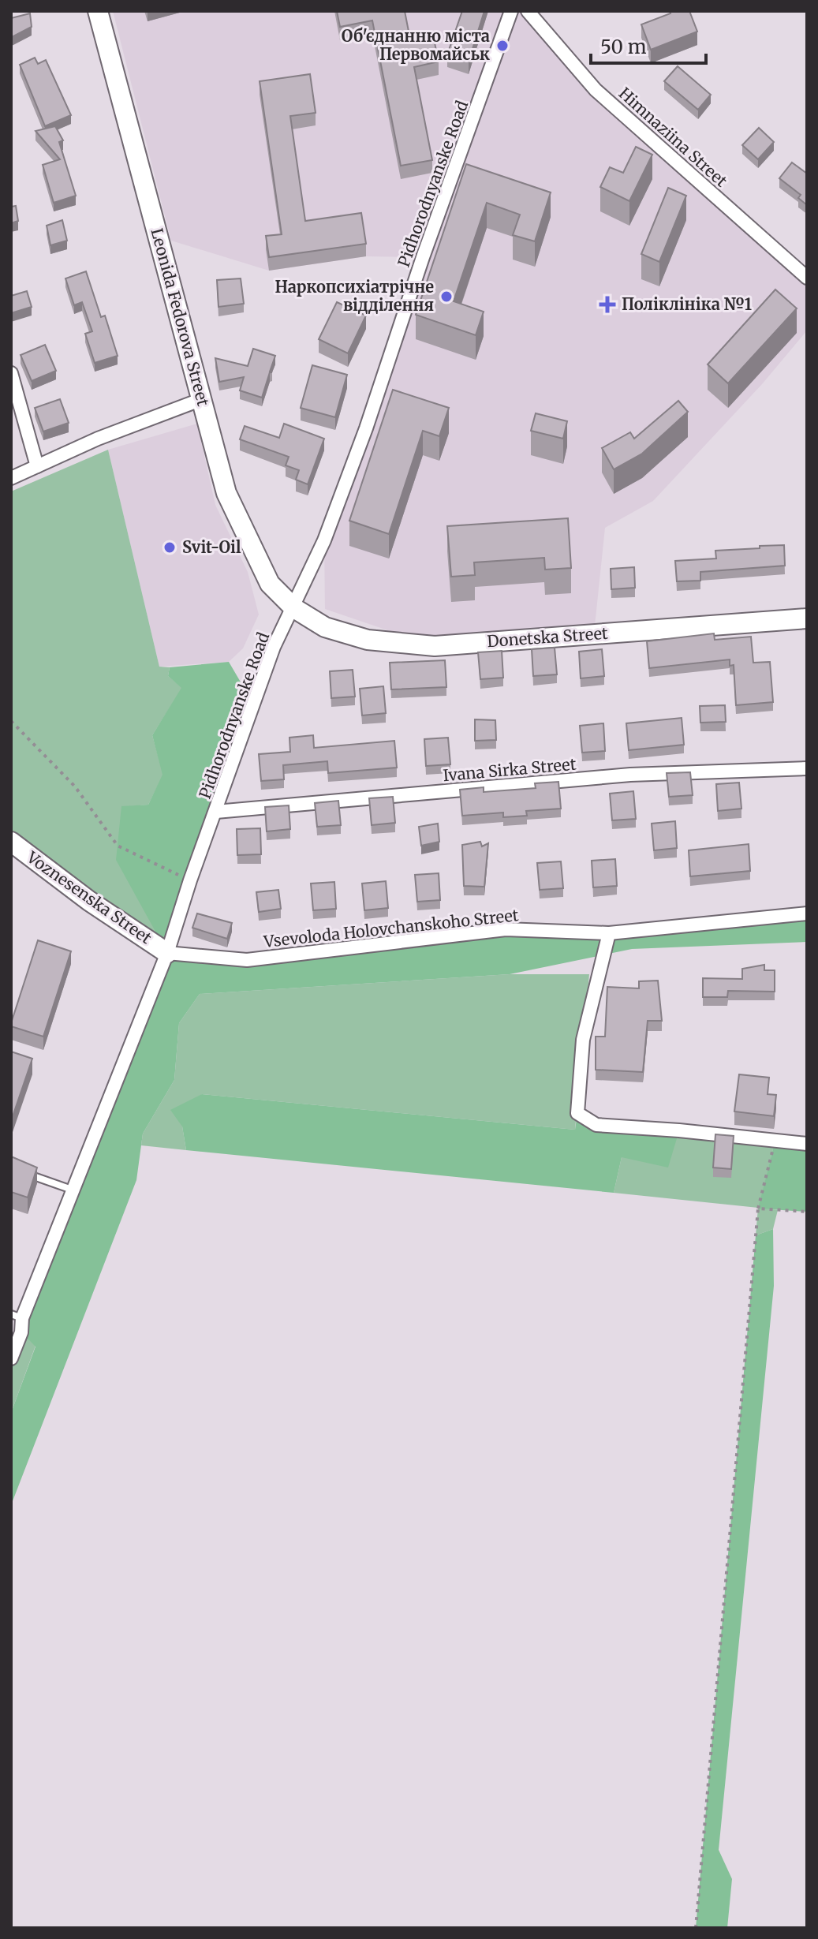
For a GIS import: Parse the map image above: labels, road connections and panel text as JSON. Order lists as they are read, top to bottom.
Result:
{
  "streets": {
    "street": [
      "Himnaziina Street",
      "Pidhorodnyanske Road",
      "Leonida Fedorova Street",
      "Donetska Street",
      "Ivana Sirka Street",
      "Voznesenska Street",
      "Vsevoloda Holovchanskoho Street"
    ]
  },
  "crossings": [
    ["Pidhorodnyanske Road", "Leonida Fedorova Street"],
    ["Pidhorodnyanske Road", "Donetska Street"],
    ["Pidhorodnyanske Road", "Ivana Sirka Street"],
    ["Pidhorodnyanske Road", "Voznesenska Street"],
    ["Pidhorodnyanske Road", "Vsevoloda Holovchanskoho Street"],
    ["Leonida Fedorova Street", "Donetska Street"],
    ["Voznesenska Street", "Vsevoloda Holovchanskoho Street"]
  ],
  "places": {
    "other": ["Об'єднанню міста Первомайськ", "Наркопсихіатрічне відділення", "Svit-Oil"],
    "health": ["Поліклініка №1"]
  },
  "scale_bar": "50 m"
}
